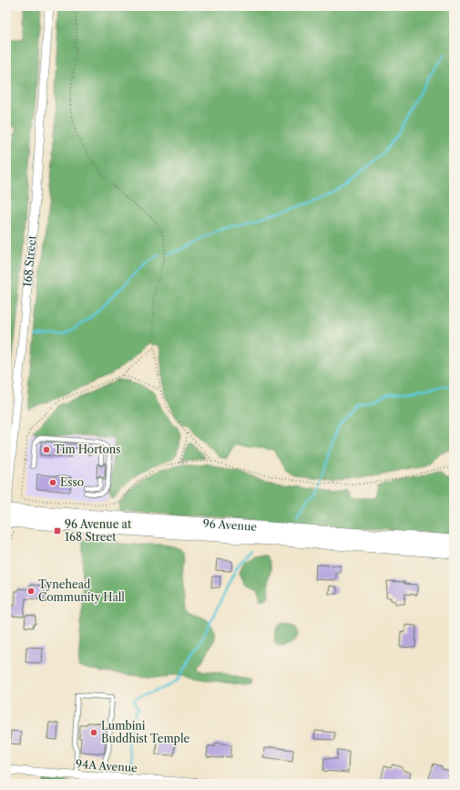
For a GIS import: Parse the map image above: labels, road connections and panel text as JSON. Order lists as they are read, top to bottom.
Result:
{
  "streets": {
    "main road": ["168 Street", "96 Avenue"],
    "street": ["94A Avenue"]
  },
  "crossings": [
    ["168 Street", "96 Avenue"]
  ],
  "places": {
    "other": [
      "Tim Hortons",
      "Esso",
      "Tynehead Community Hall",
      "Lumbini Buddhist Temple"
    ],
    "transit": ["96 Avenue at 168 Street"]
  }
}
